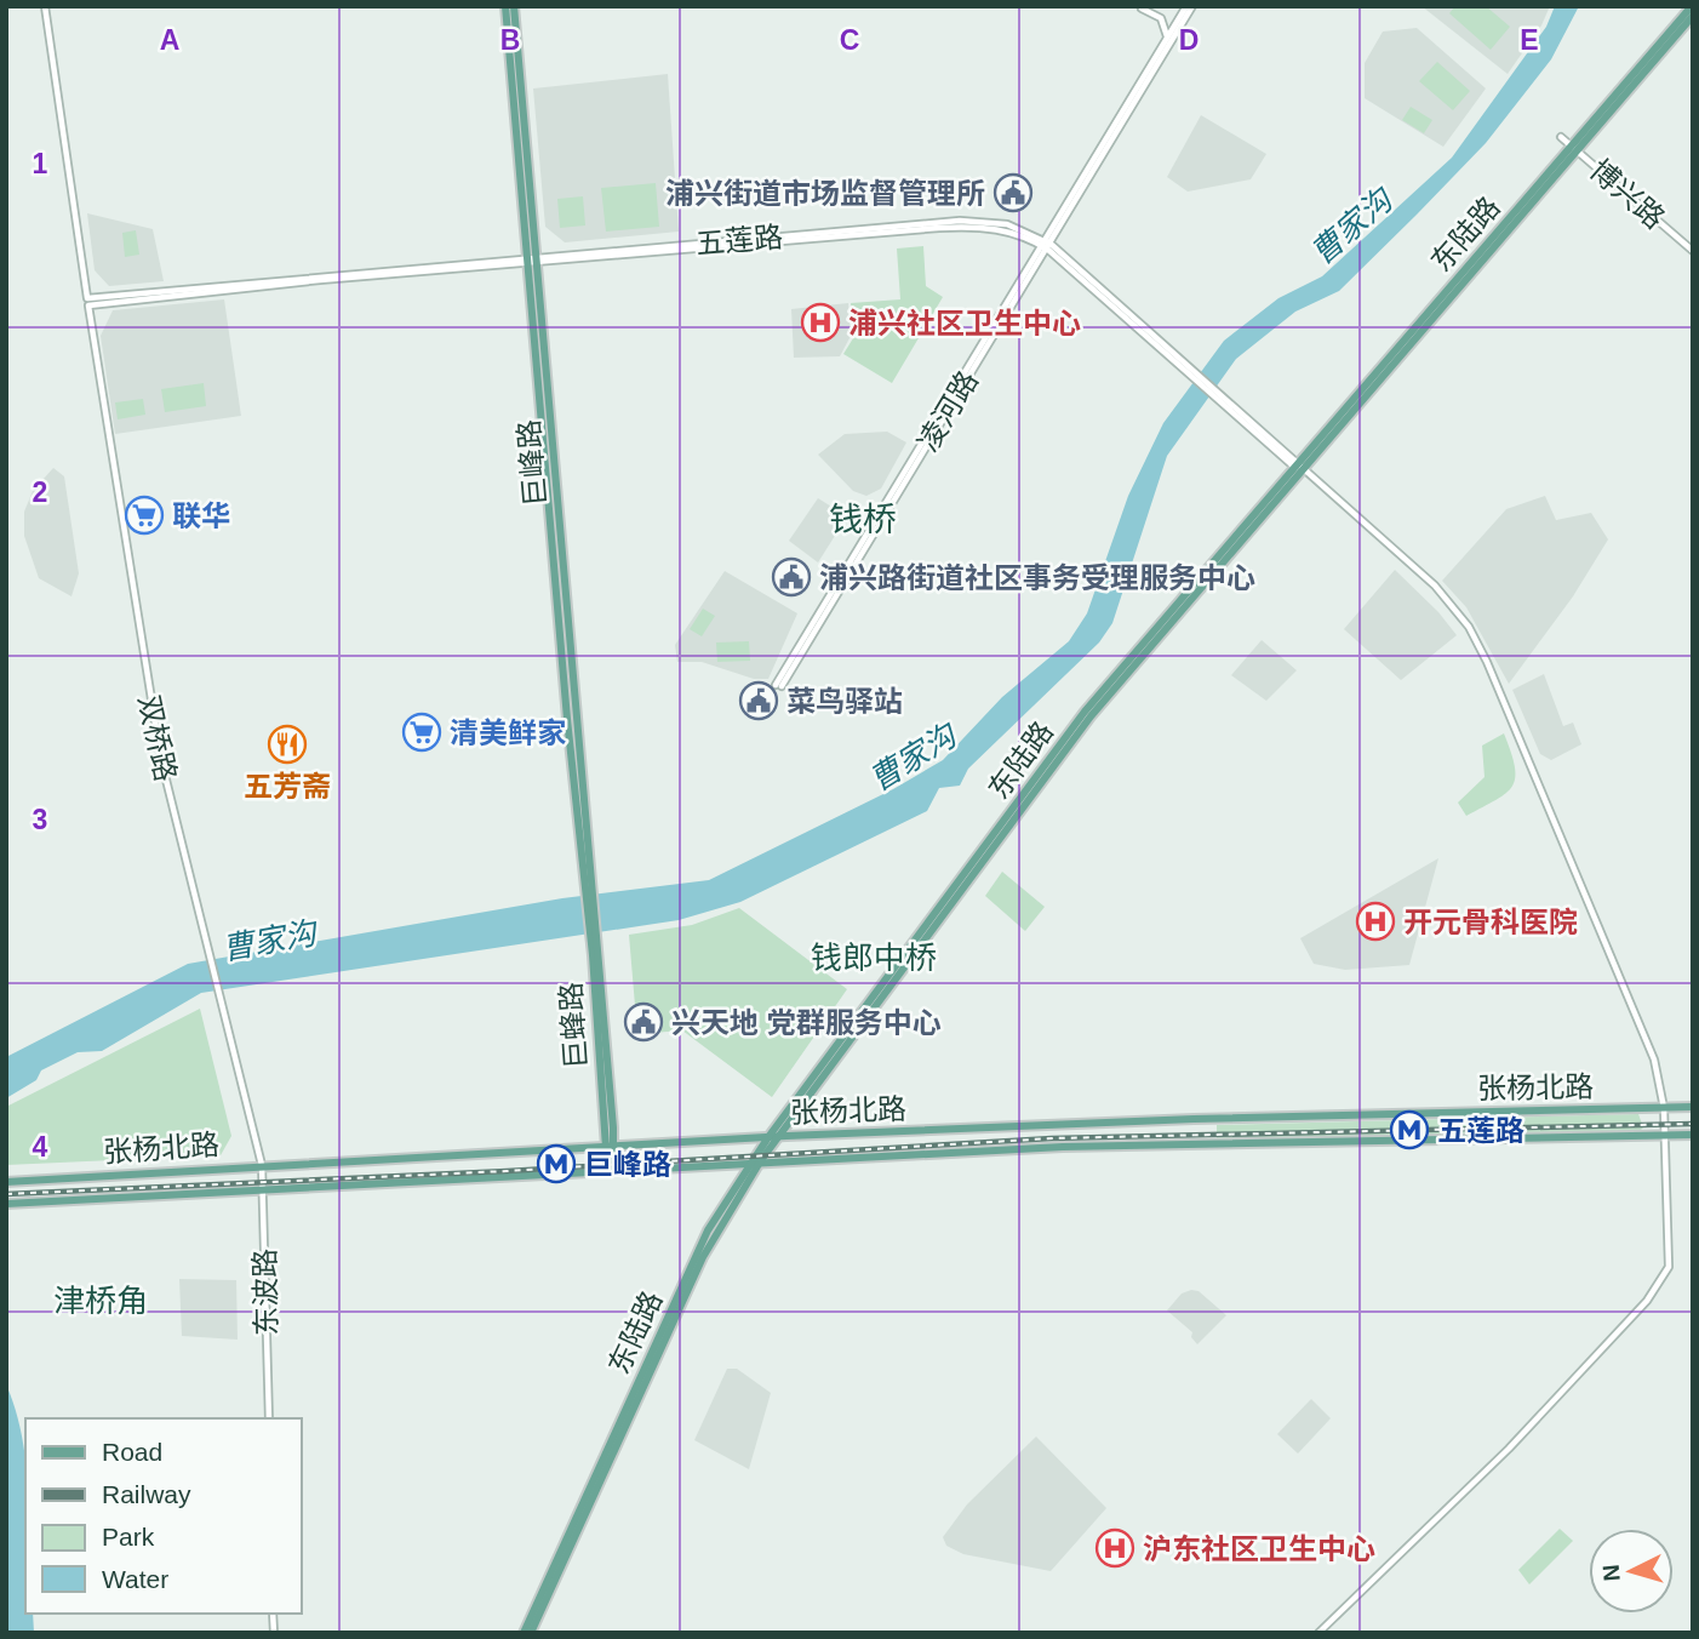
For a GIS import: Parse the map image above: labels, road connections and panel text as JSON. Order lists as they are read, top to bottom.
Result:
{
  "streets": {
    "main road": ["东陆路", "巨峰路", "张杨北路"],
    "street": [
      "博兴路",
      "五莲路",
      "凌河路",
      "双桥路",
      "东波路"
    ]
  },
  "crossings": [
    ["博兴路", "东陆路"],
    ["东陆路", "五莲路"],
    ["东陆路", "张杨北路"],
    ["五莲路", "凌河路"],
    ["五莲路", "巨峰路"],
    ["五莲路", "双桥路"],
    ["五莲路", "张杨北路"],
    ["巨峰路", "张杨北路"],
    ["双桥路", "张杨北路"],
    ["双桥路", "东波路"],
    ["张杨北路", "东波路"]
  ],
  "districts": ["钱桥", "钱郎中桥", "津桥角"],
  "water": ["曹家沟"],
  "places": {
    "public building": [
      "浦兴街道市场监督管理所",
      "浦兴路街道社区事务受理服务中心",
      "菜鸟驿站",
      "兴天地 党群服务中心"
    ],
    "hospital": ["浦兴社区卫生中心", "开元骨科医院", "沪东社区卫生中心"],
    "supermarket": ["联华", "清美鲜家"],
    "restaurant": ["五芳斋"],
    "metro station": ["五莲路", "巨峰路"]
  },
  "legend": [
    "Road",
    "Railway",
    "Park",
    "Water"
  ],
  "north": "left",
  "grid": {
    "columns": [
      "A",
      "B",
      "C",
      "D",
      "E"
    ],
    "rows": [
      "1",
      "2",
      "3",
      "4"
    ]
  }
}
